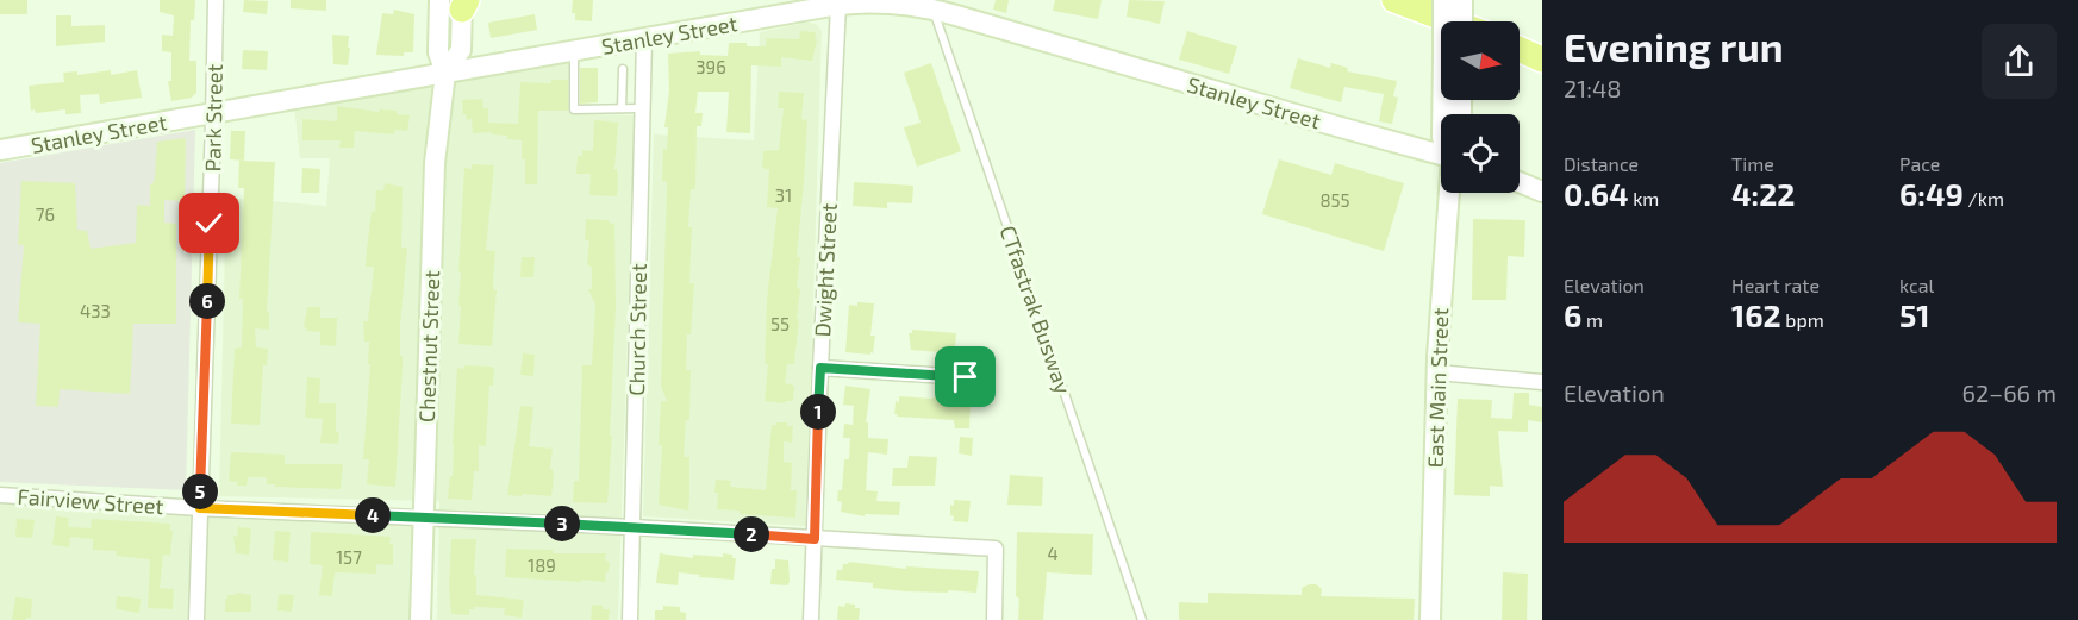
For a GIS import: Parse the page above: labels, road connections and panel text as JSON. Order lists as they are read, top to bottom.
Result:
{
  "streets": {
    "main road": ["Stanley Street", "Chestnut Street", "East Main Street"],
    "street": [
      "Park Street",
      "Dwight Street",
      "Church Street",
      "Fairview Street"
    ],
    "lane": ["CTfastrak Busway"]
  },
  "crossings": [
    ["Stanley Street", "Park Street"],
    ["Stanley Street", "Dwight Street"],
    ["Stanley Street", "CTfastrak Busway"],
    ["Stanley Street", "Church Street"],
    ["Stanley Street", "Chestnut Street"],
    ["Park Street", "Fairview Street"],
    ["Dwight Street", "Fairview Street"],
    ["Church Street", "Fairview Street"],
    ["Chestnut Street", "Fairview Street"]
  ],
  "house_numbers": [
    "396",
    "31",
    "855",
    "76",
    "433",
    "55",
    "4",
    "157",
    "189"
  ],
  "north": "right",
  "page": {
    "heading": ["Evening run", "21:48"],
    "stats": [
      ["Distance", "0.64 km"],
      ["Time", "4:22"],
      ["Pace", "6:49 /km"],
      ["Elevation", "6 m"],
      ["Heart rate", "162 bpm"],
      ["kcal", "51"]
    ],
    "pins": [
      "6",
      "1",
      "5",
      "4",
      "3",
      "2"
    ],
    "chart": ["Elevation", "62–66 m"]
  }
}
